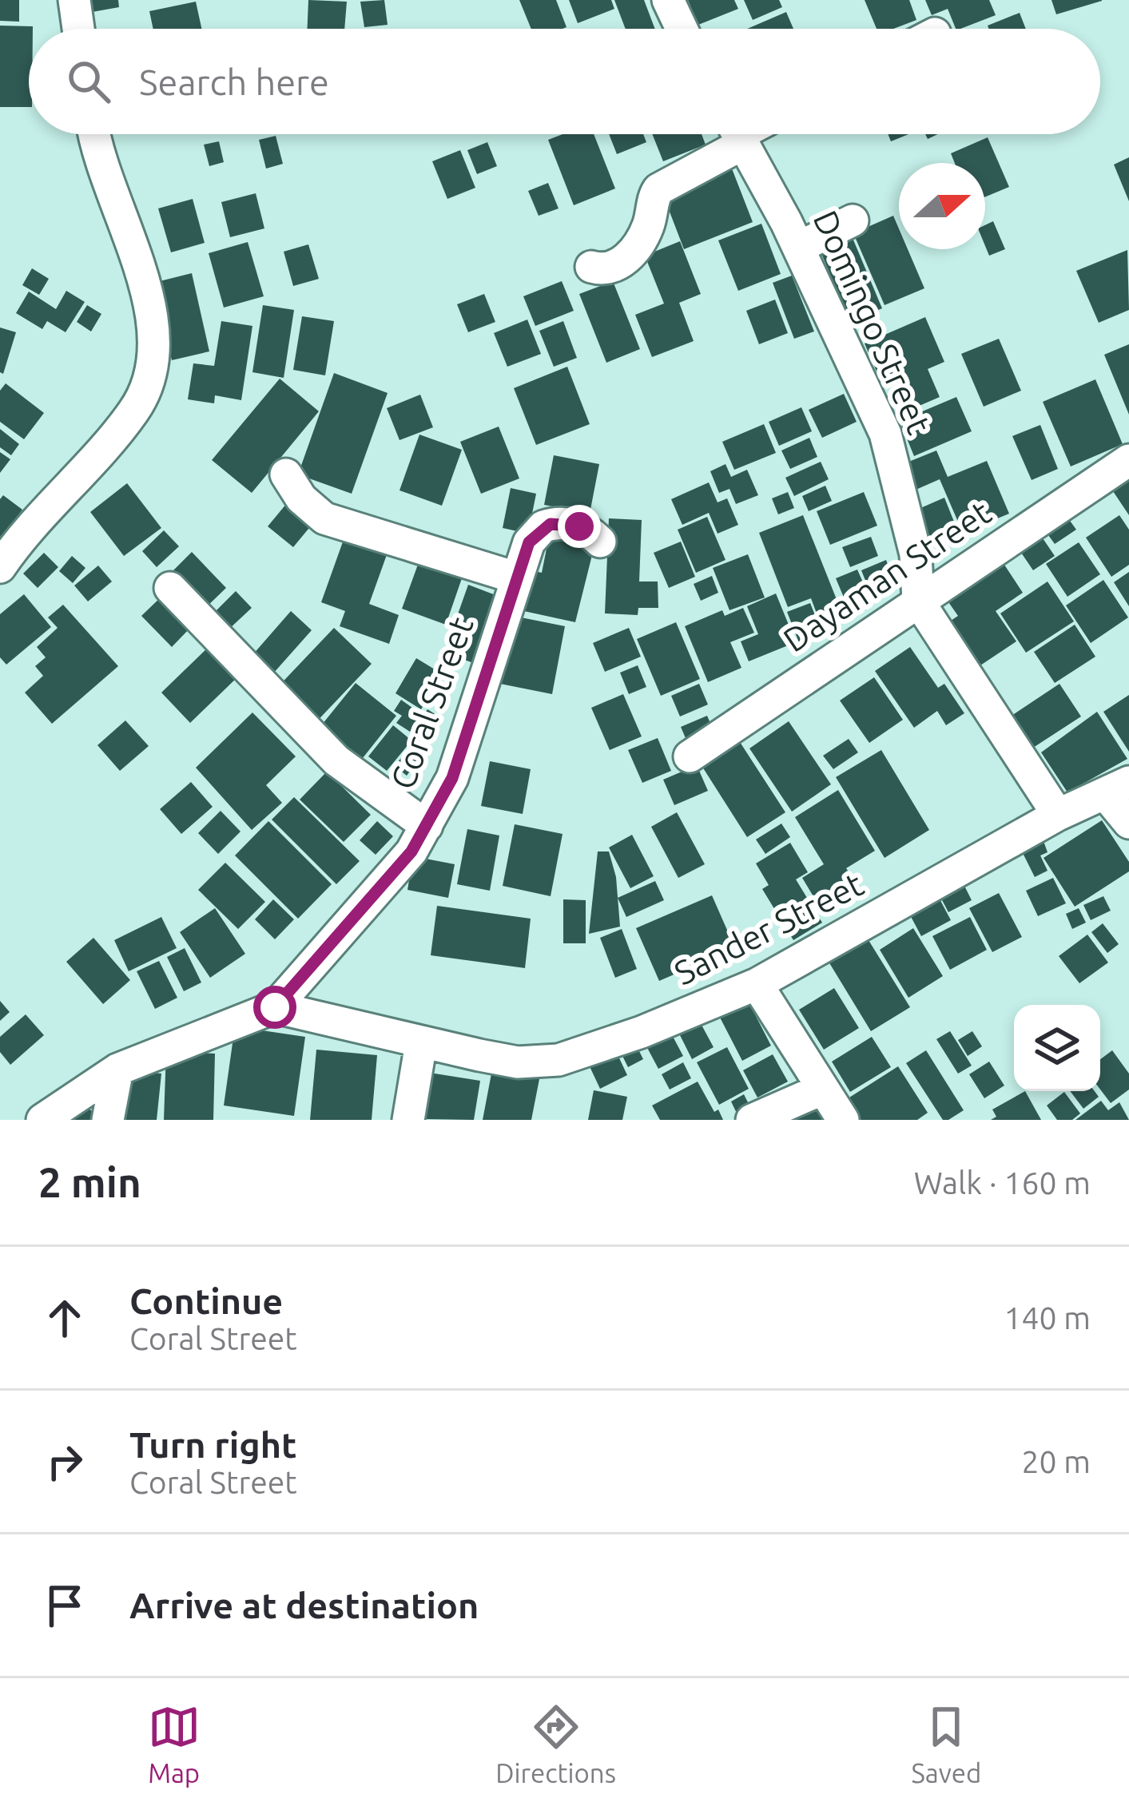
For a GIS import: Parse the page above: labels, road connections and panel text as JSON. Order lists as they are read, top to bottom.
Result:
{
  "streets": {
    "street": [
      "Domingo Street",
      "Dayaman Street",
      "Coral Street",
      "Sander Street"
    ]
  },
  "crossings": [
    ["Domingo Street", "Dayaman Street"],
    ["Domingo Street", "Sander Street"],
    ["Coral Street", "Sander Street"]
  ],
  "north": "right",
  "page": {
    "search": "Search here",
    "heading": ["2 min", "Walk · 160 m"],
    "list": [
      ["Continue", "Coral Street", "140 m"],
      ["Turn right", "Coral Street", "20 m"],
      "Arrive at destination"
    ],
    "nav": ["Map", "Directions", "Saved"]
  }
}
